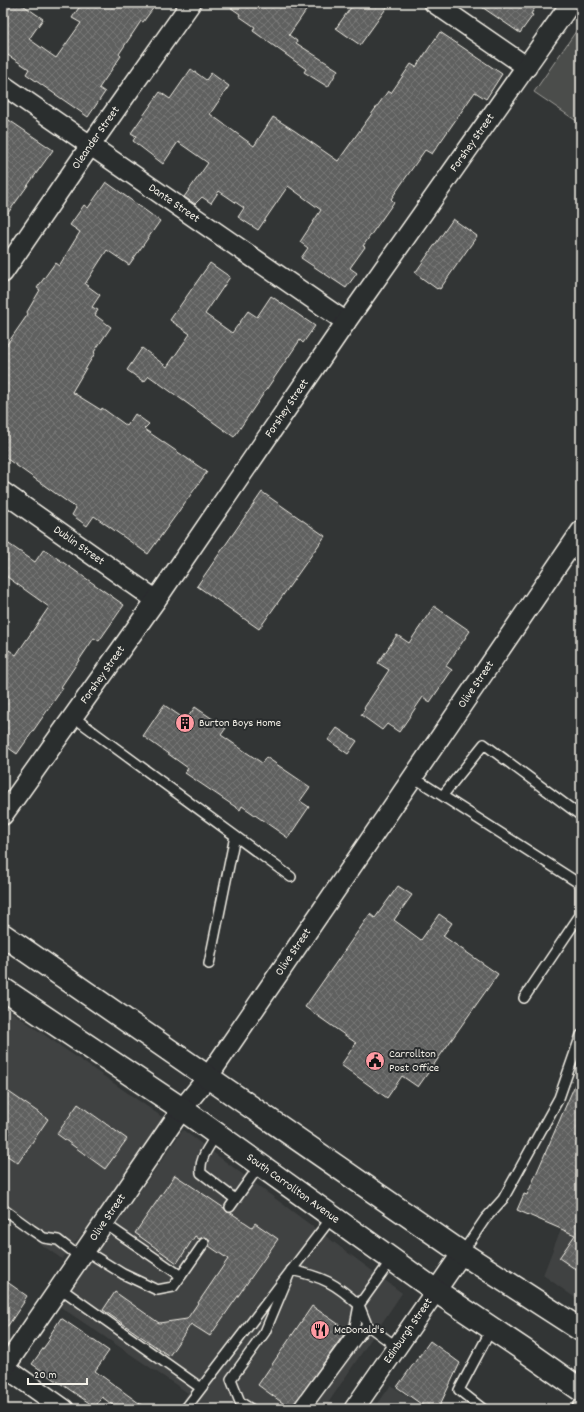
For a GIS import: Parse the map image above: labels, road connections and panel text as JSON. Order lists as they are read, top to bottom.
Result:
{
  "streets": {
    "main road": ["South Carrollton Avenue"],
    "street": [
      "Oleander Street",
      "Forshey Street",
      "Dante Street",
      "Dublin Street",
      "Olive Street",
      "Edinburgh Street"
    ]
  },
  "crossings": [
    ["Oleander Street", "Dante Street"],
    ["Forshey Street", "Dante Street"],
    ["Forshey Street", "Dublin Street"],
    ["Olive Street", "South Carrollton Avenue"],
    ["South Carrollton Avenue", "Edinburgh Street"]
  ],
  "places": {
    "building": ["Burton Boys Home"],
    "public building": ["Carrollton Post Office"],
    "restaurant": ["McDonald's"]
  },
  "scale_bar": "20 m"
}
